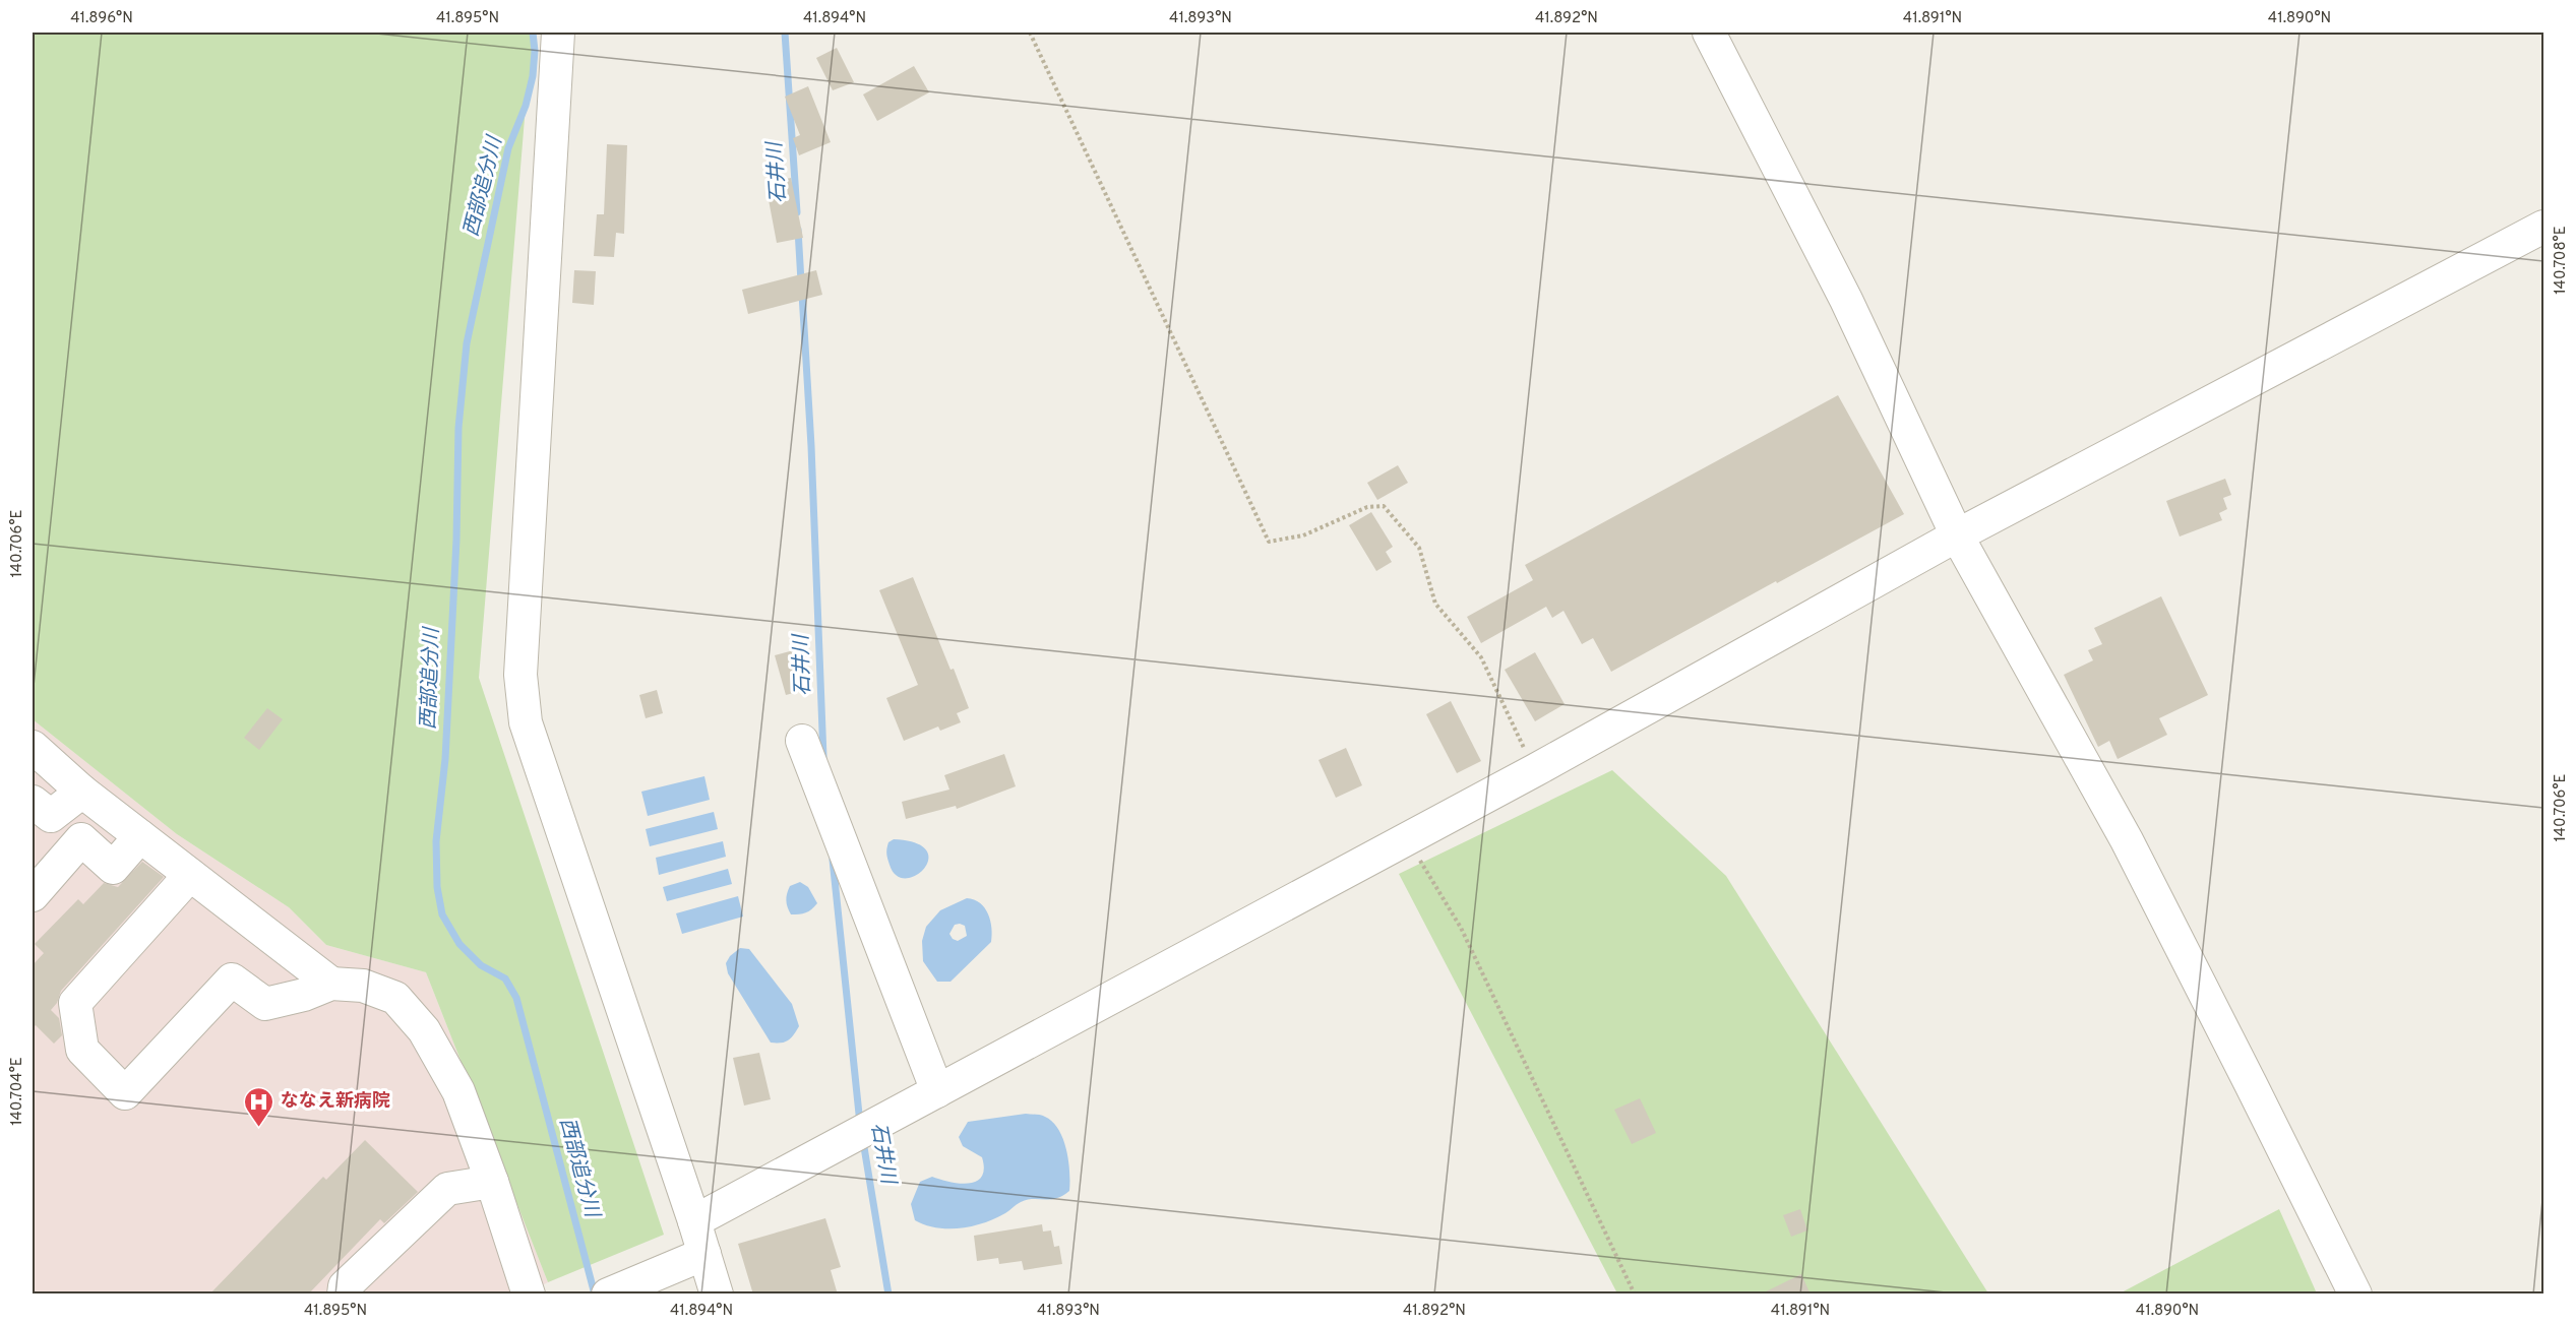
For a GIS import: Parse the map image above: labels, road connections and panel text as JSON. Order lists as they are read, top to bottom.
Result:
{
  "water": ["石井川", "西部追分川"],
  "places": {
    "hospital": ["ななえ新病院"]
  },
  "coordinates": [
    "41.896°N",
    "41.895°N",
    "41.894°N",
    "41.893°N",
    "41.892°N",
    "41.891°N",
    "41.890°N",
    "140.708°E",
    "140.706°E",
    "140.704°E"
  ]
}
